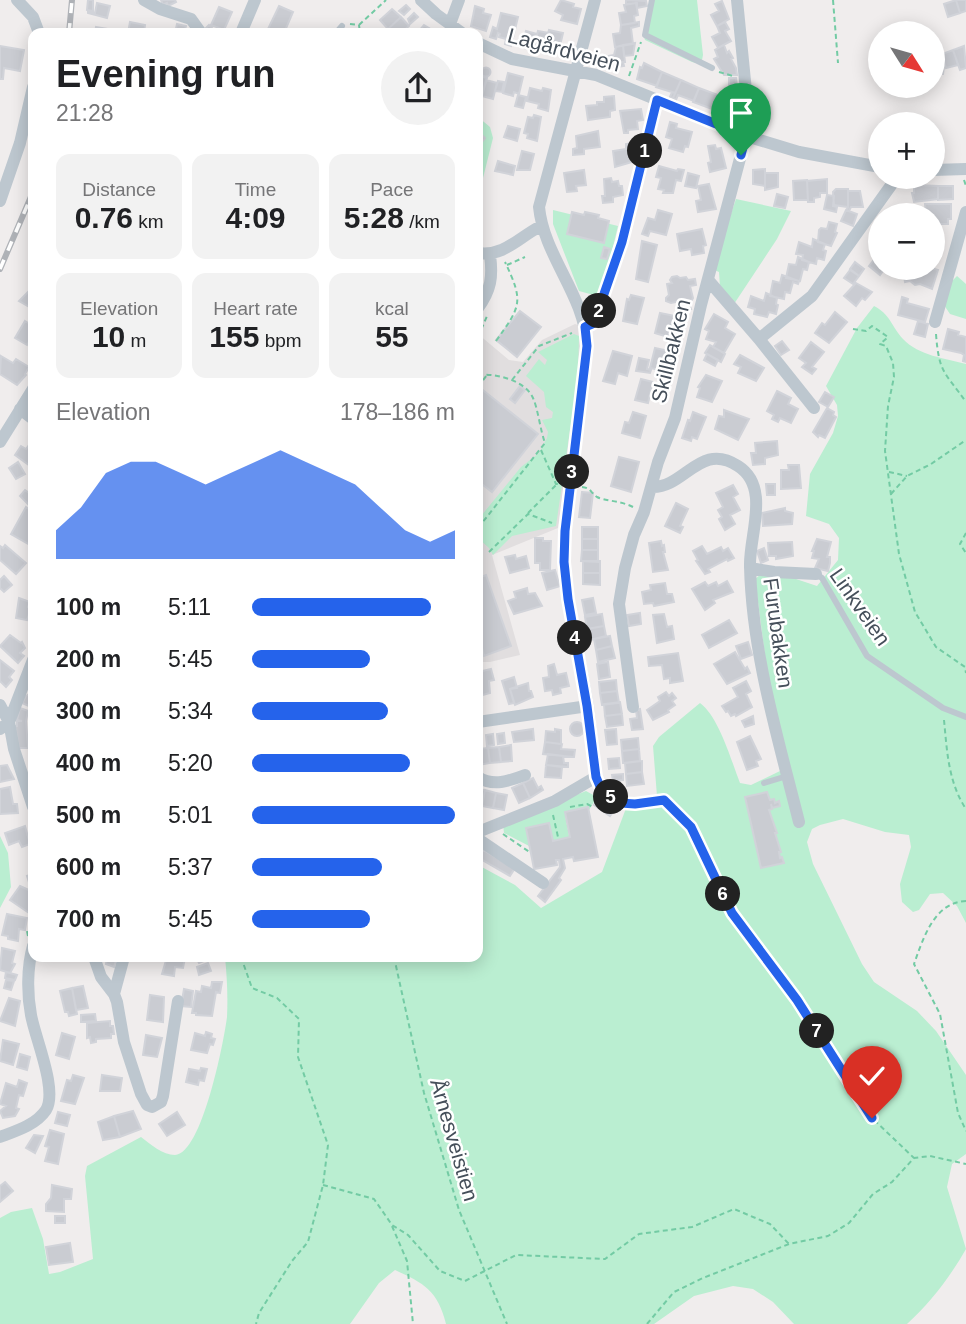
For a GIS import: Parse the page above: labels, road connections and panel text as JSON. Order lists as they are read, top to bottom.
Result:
{
  "streets": {
    "street": [
      "Lagårdveien",
      "Skillbakken",
      "Linkveien",
      "Furubakken"
    ],
    "path": ["Årnesveistien"]
  },
  "crossings": [
    ["Lagårdveien", "Skillbakken"],
    ["Skillbakken", "Furubakken"],
    ["Linkveien", "Furubakken"]
  ],
  "north": "bottom right",
  "page": {
    "map_buttons": ["+", "−"],
    "heading": ["Evening run", "21:28"],
    "pins": [
      "1",
      "2",
      "3",
      "4",
      "5",
      "6",
      "7"
    ],
    "stats": [
      ["Distance", "0.76 km"],
      ["Time", "4:09"],
      ["Pace", "5:28 /km"],
      ["Elevation", "10 m"],
      ["Heart rate", "155 bpm"],
      ["kcal", "55"]
    ],
    "chart": ["Elevation", "178–186 m"],
    "list": [
      {
        "name": "100 m",
        "note": "5:11"
      },
      {
        "name": "200 m",
        "note": "5:45"
      },
      {
        "name": "300 m",
        "note": "5:34"
      },
      {
        "name": "400 m",
        "note": "5:20"
      },
      {
        "name": "500 m",
        "note": "5:01"
      },
      {
        "name": "600 m",
        "note": "5:37"
      },
      {
        "name": "700 m",
        "note": "5:45"
      }
    ]
  }
}
